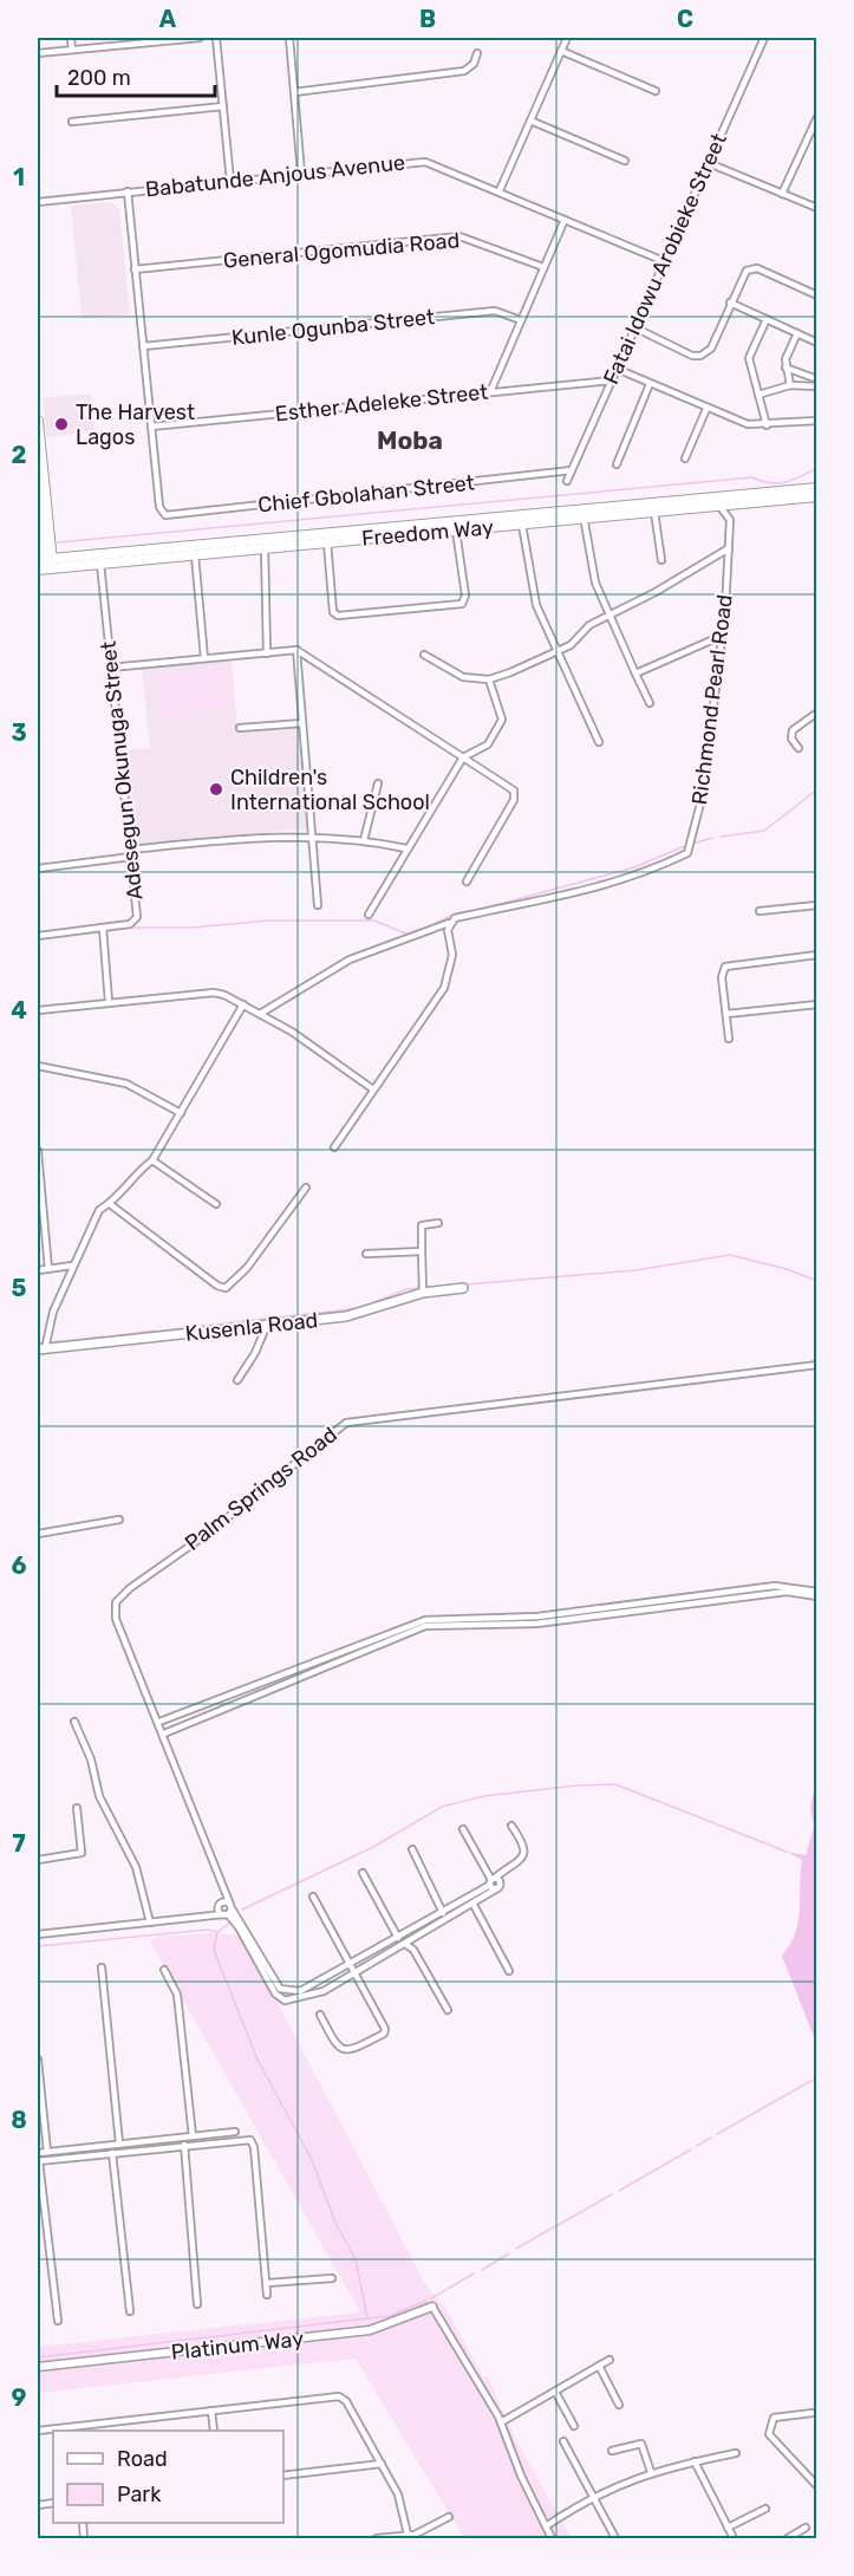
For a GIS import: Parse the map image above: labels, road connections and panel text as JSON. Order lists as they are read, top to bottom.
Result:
{
  "streets": {
    "main road": ["Freedom Way", "Kusenla Road"],
    "street": [
      "Babatunde Anjous Avenue",
      "General Ogomudia Road",
      "Fatai Idowu Arobieke Street",
      "Kunle Ogunba Street",
      "Esther Adeleke Street",
      "Chief Gbolahan Street",
      "Richmond Pearl Road",
      "Adesegun Okunuga Street",
      "Palm Springs Road",
      "Platinum Way"
    ]
  },
  "crossings": [
    ["Babatunde Anjous Avenue", "Fatai Idowu Arobieke Street"],
    ["Fatai Idowu Arobieke Street", "Esther Adeleke Street"],
    ["Fatai Idowu Arobieke Street", "Chief Gbolahan Street"],
    ["Esther Adeleke Street", "Chief Gbolahan Street"],
    ["Freedom Way", "Richmond Pearl Road"],
    ["Freedom Way", "Adesegun Okunuga Street"]
  ],
  "districts": ["Moba"],
  "places": ["The Harvest Lagos", "Children's International School"],
  "legend": ["Road", "Park"],
  "scale_bar": "200 m",
  "grid": {
    "columns": ["A", "B", "C"],
    "rows": [
      "1",
      "2",
      "3",
      "4",
      "5",
      "6",
      "7",
      "8",
      "9"
    ]
  }
}
